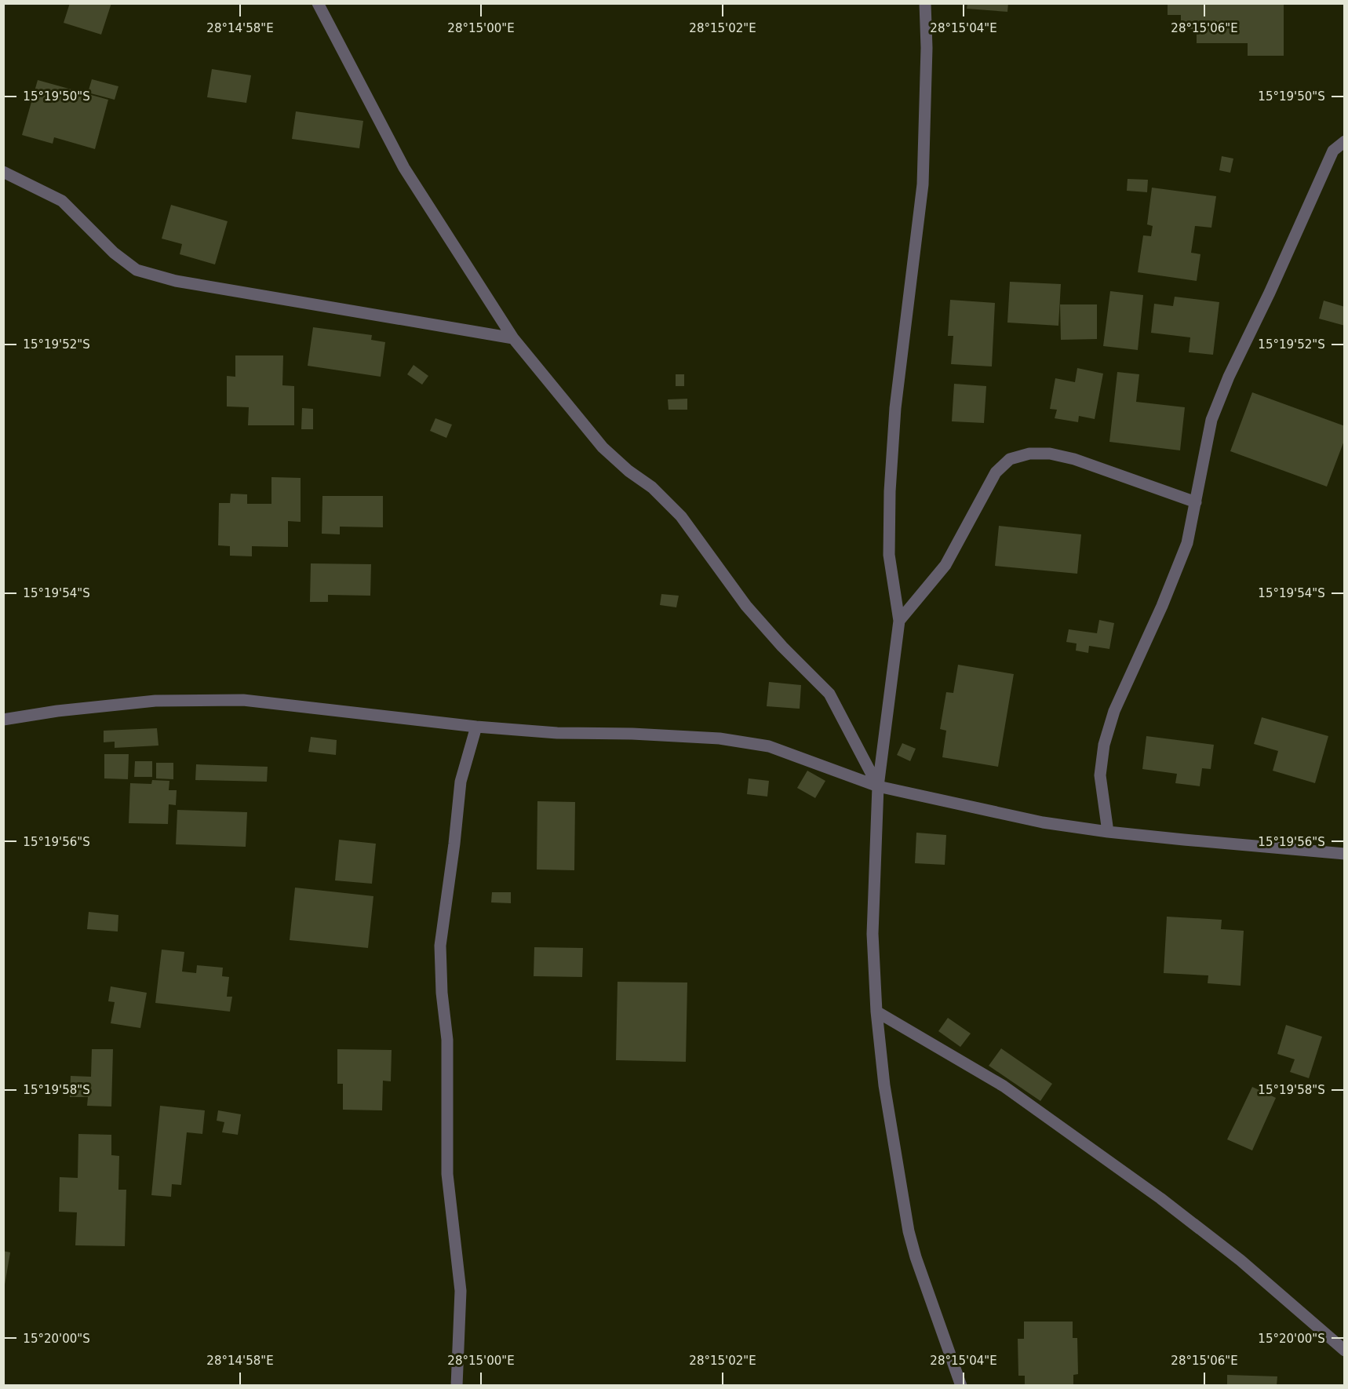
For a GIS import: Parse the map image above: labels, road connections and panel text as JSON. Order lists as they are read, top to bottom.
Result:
{
  "coordinates": [
    "28°14'58\"E",
    "28°15'00\"E",
    "28°15'02\"E",
    "28°15'04\"E",
    "28°15'06\"E",
    "15°19'50\"S",
    "15°19'52\"S",
    "15°19'54\"S",
    "15°19'56\"S",
    "15°19'58\"S",
    "15°20'00\"S"
  ]
}
